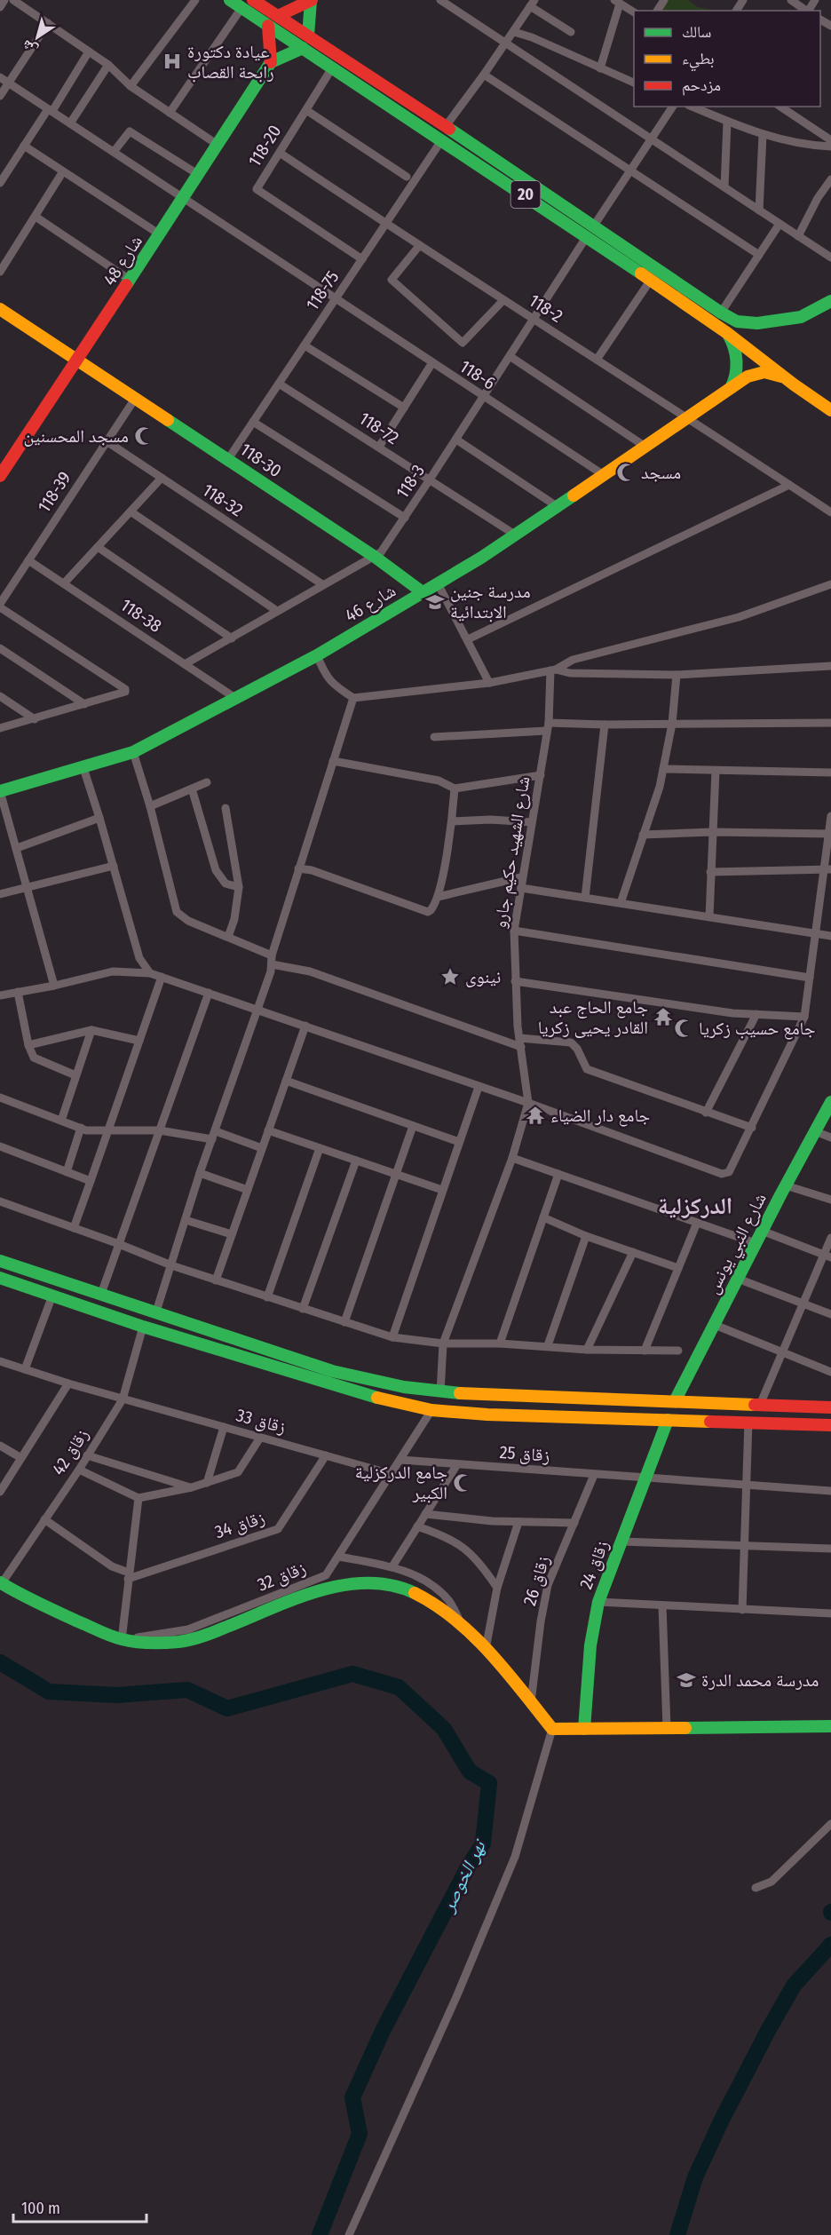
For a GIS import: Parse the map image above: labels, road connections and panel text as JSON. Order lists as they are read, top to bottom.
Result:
{
  "streets": {
    "main road": [
      "20",
      "شارع 48",
      "118-30",
      "شارع 46",
      "شارع النبي يونس",
      "زقاق 24"
    ],
    "street": [
      "118-20",
      "118-75",
      "118-2",
      "118-6",
      "118-72",
      "118-3",
      "118-39",
      "118-32",
      "118-38",
      "شارع الشهيد حكيم جارو",
      "زقاق 33",
      "زقاق 42",
      "زقاق 25",
      "زقاق 34",
      "زقاق 32",
      "زقاق 26"
    ]
  },
  "crossings": [
    ["118-20", "20"],
    ["118-20", "118-75"],
    ["118-20", "118-2"],
    ["20", "118-75"],
    ["20", "118-3"],
    ["20", "شارع 46"],
    ["شارع 48", "118-6"],
    ["شارع 48", "118-30"],
    ["118-75", "118-2"],
    ["118-75", "118-6"],
    ["118-75", "118-72"],
    ["118-75", "118-30"],
    ["118-2", "118-3"],
    ["118-2", "شارع 46"],
    ["118-6", "118-3"],
    ["118-6", "شارع 46"],
    ["118-72", "118-3"],
    ["118-72", "شارع 46"],
    ["118-30", "118-3"],
    ["118-30", "118-39"],
    ["118-30", "شارع 46"],
    ["118-3", "118-32"],
    ["118-3", "118-38"],
    ["118-39", "118-32"],
    ["118-39", "118-38"],
    ["شارع 46", "118-38"],
    ["زقاق 33", "زقاق 42"],
    ["زقاق 33", "زقاق 34"],
    ["زقاق 33", "زقاق 32"],
    ["زقاق 25", "زقاق 24"],
    ["زقاق 25", "زقاق 32"],
    ["زقاق 25", "زقاق 26"]
  ],
  "districts": ["الدركزلية"],
  "water": ["نهر الخوصر"],
  "places": {
    "hospital": ["عيادة دكتورة رابحة القصاب"],
    "mosque": [
      "مسجد المحسنين",
      "مسجد",
      "جامع حسيب زكريا",
      "جامع الدركزلية الكبير"
    ],
    "school or university": ["مدرسة جنين الابتدائية", "مدرسة محمد الدرة"],
    "place": ["نينوى"],
    "temple": ["جامع الحاج عبد القادر يحيى زكريا", "جامع دار الضياء"]
  },
  "legend": ["سالك", "بطيء", "مزدحم"],
  "scale_bar": "100 m",
  "north": "bottom left"
}
